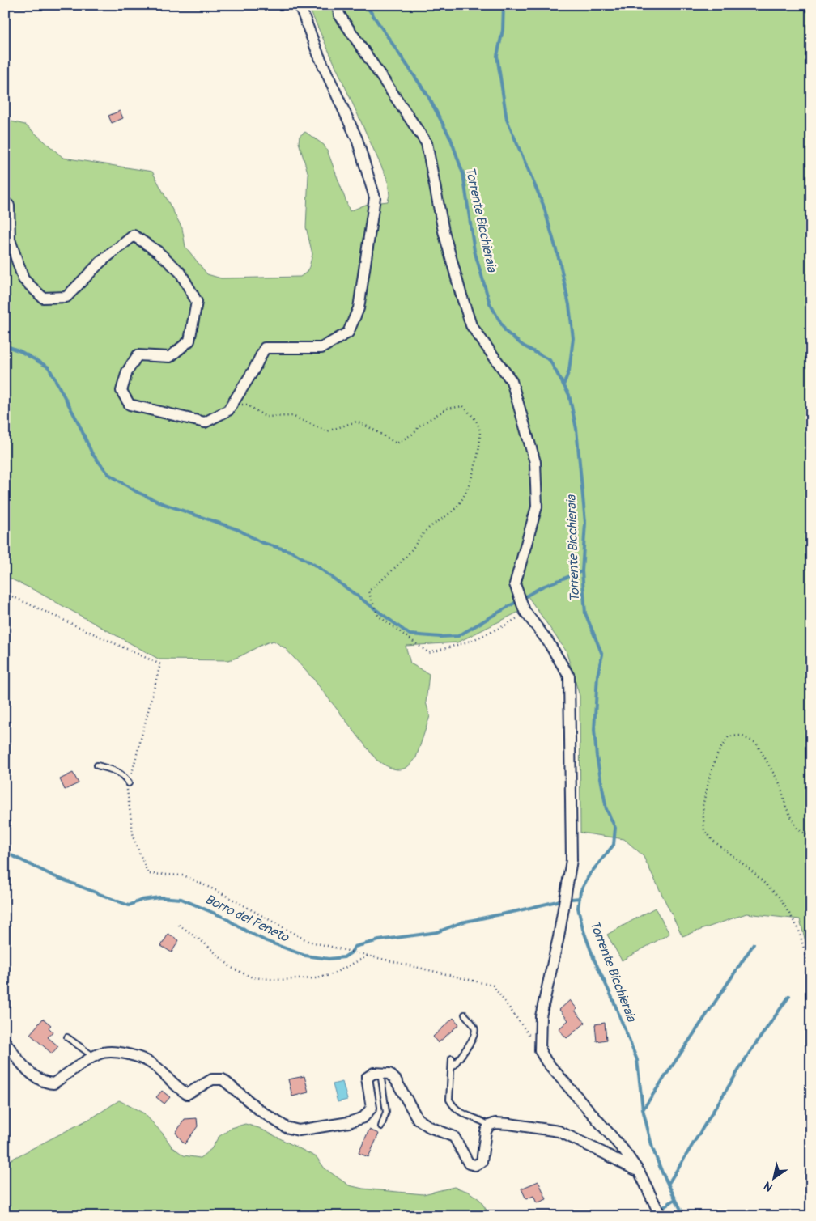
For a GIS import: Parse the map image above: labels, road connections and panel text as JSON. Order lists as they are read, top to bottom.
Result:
{
  "water": ["Torrente Bicchieraia", "Borro del Peneto"],
  "north": "bottom left"
}
